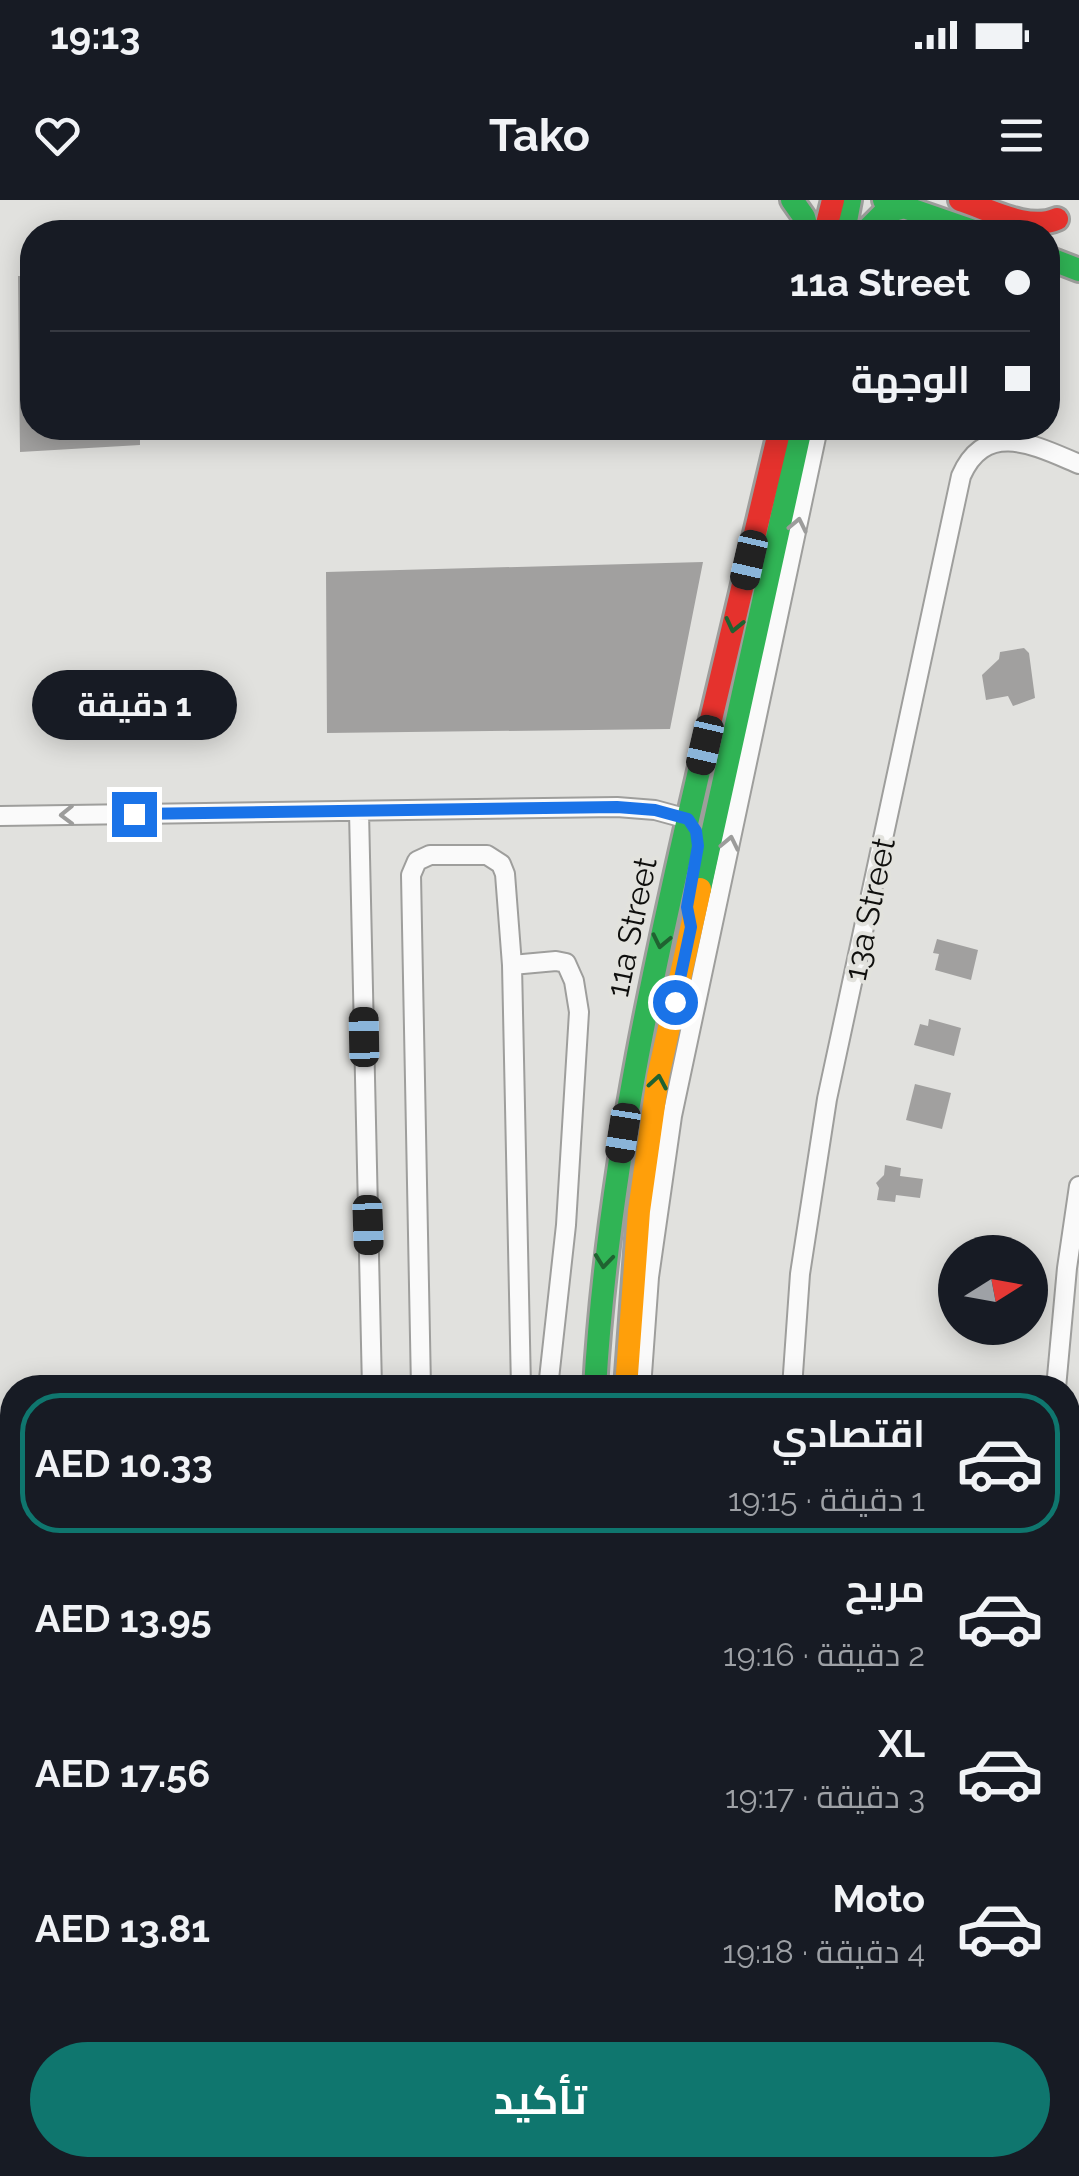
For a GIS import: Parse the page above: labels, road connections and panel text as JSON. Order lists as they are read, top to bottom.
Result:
{
  "streets": {
    "street": ["13a Street", "11a Street"]
  },
  "north": "right",
  "page": {
    "status": "19:13",
    "header": "Tako",
    "banner": ["11a Street", "الوجهة"],
    "bubble": "1 دقيقة",
    "list": [
      {
        "name": "اقتصادي",
        "note": "1 دقيقة · 19:15",
        "value": "AED 10.33"
      },
      {
        "name": "مريح",
        "note": "2 دقيقة · 19:16",
        "value": "AED 13.95"
      },
      {
        "name": "XL",
        "note": "3 دقيقة · 19:17",
        "value": "AED 17.56"
      },
      {
        "name": "Moto",
        "note": "4 دقيقة · 19:18",
        "value": "AED 13.81"
      }
    ],
    "buttons": "تأكيد"
  }
}
